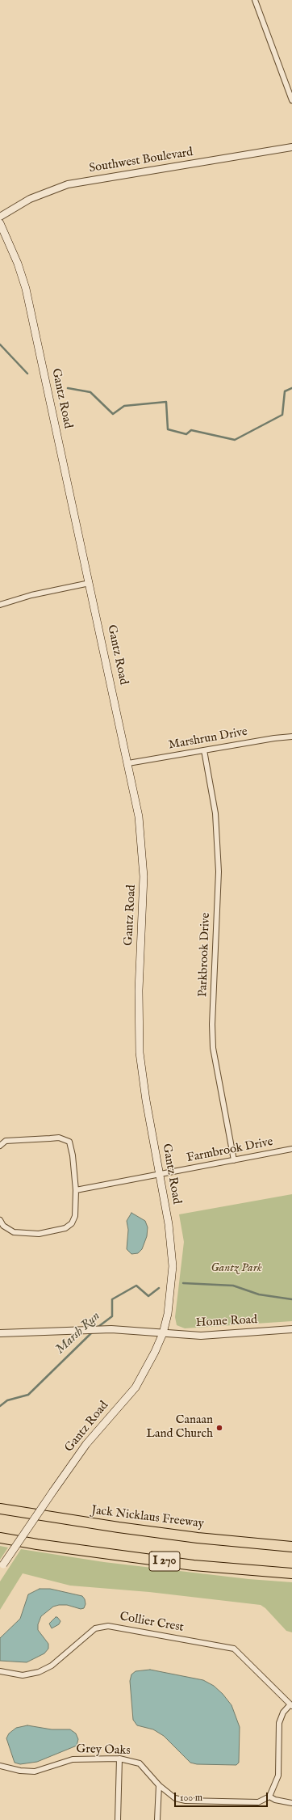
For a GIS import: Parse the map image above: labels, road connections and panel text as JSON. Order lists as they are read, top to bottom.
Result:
{
  "streets": {
    "highway": ["Jack Nicklaus Freeway", "I 270"],
    "main road": ["Gantz Road"],
    "street": [
      "Southwest Boulevard",
      "Marshrun Drive",
      "Parkbrook Drive",
      "Farmbrook Drive",
      "Home Road",
      "Collier Crest",
      "Grey Oaks"
    ]
  },
  "crossings": [
    ["Gantz Road", "Marshrun Drive"],
    ["Gantz Road", "Farmbrook Drive"],
    ["Gantz Road", "Home Road"],
    ["Marshrun Drive", "Parkbrook Drive"],
    ["Parkbrook Drive", "Farmbrook Drive"]
  ],
  "water": ["Marsh Run"],
  "parks": ["Gantz Park"],
  "places": ["Canaan Land Church"],
  "scale_bar": "100 m"
}
